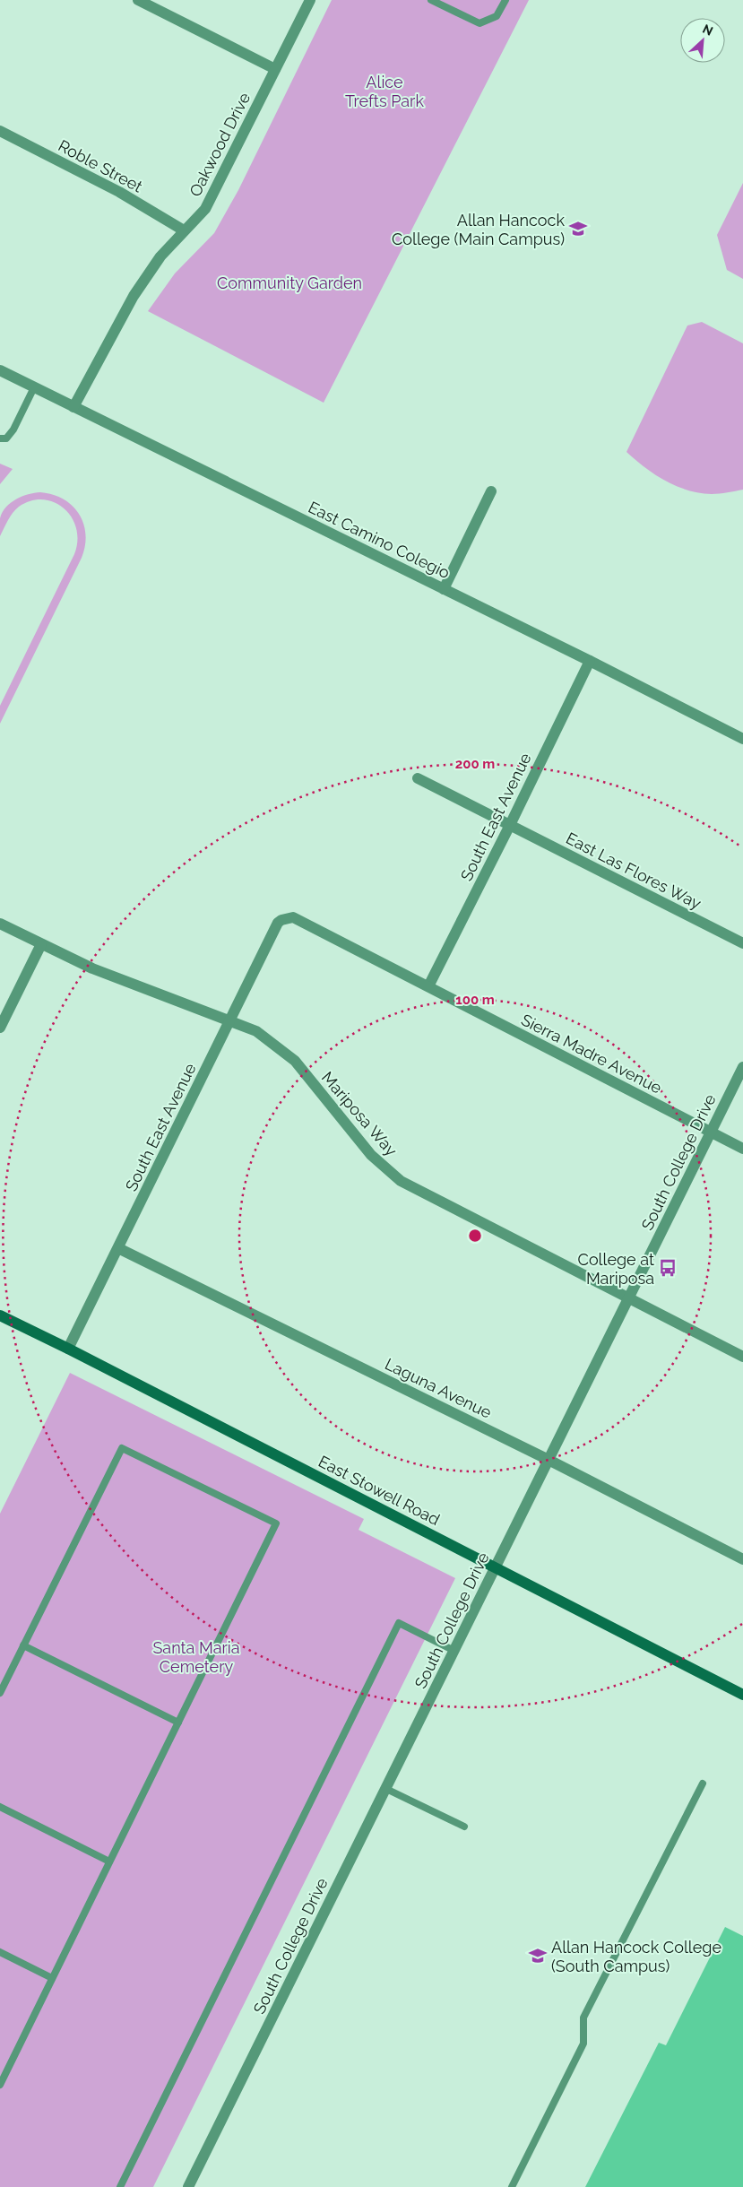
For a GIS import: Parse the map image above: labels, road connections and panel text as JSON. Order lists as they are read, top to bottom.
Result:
{
  "streets": {
    "main road": ["East Stowell Road"],
    "street": [
      "Oakwood Drive",
      "Roble Street",
      "East Camino Colegio",
      "South East Avenue",
      "East Las Flores Way",
      "Sierra Madre Avenue",
      "Mariposa Way",
      "South College Drive",
      "Laguna Avenue"
    ]
  },
  "crossings": [
    ["Oakwood Drive", "Roble Street"],
    ["Oakwood Drive", "East Camino Colegio"],
    ["East Camino Colegio", "South East Avenue"],
    ["South East Avenue", "East Las Flores Way"],
    ["South East Avenue", "Sierra Madre Avenue"],
    ["South East Avenue", "Mariposa Way"],
    ["South East Avenue", "Laguna Avenue"],
    ["South East Avenue", "East Stowell Road"],
    ["Sierra Madre Avenue", "South College Drive"],
    ["Mariposa Way", "South College Drive"],
    ["South College Drive", "Laguna Avenue"],
    ["South College Drive", "East Stowell Road"]
  ],
  "parks": ["Alice Trefts Park", "Community Garden", "Santa Maria Cemetery"],
  "places": {
    "school or university": ["Allan Hancock College (Main Campus)", "Allan Hancock College (South Campus)"],
    "bus stop": ["College at Mariposa"]
  },
  "north": "top right",
  "rings": ["200 m", "100 m"]
}
